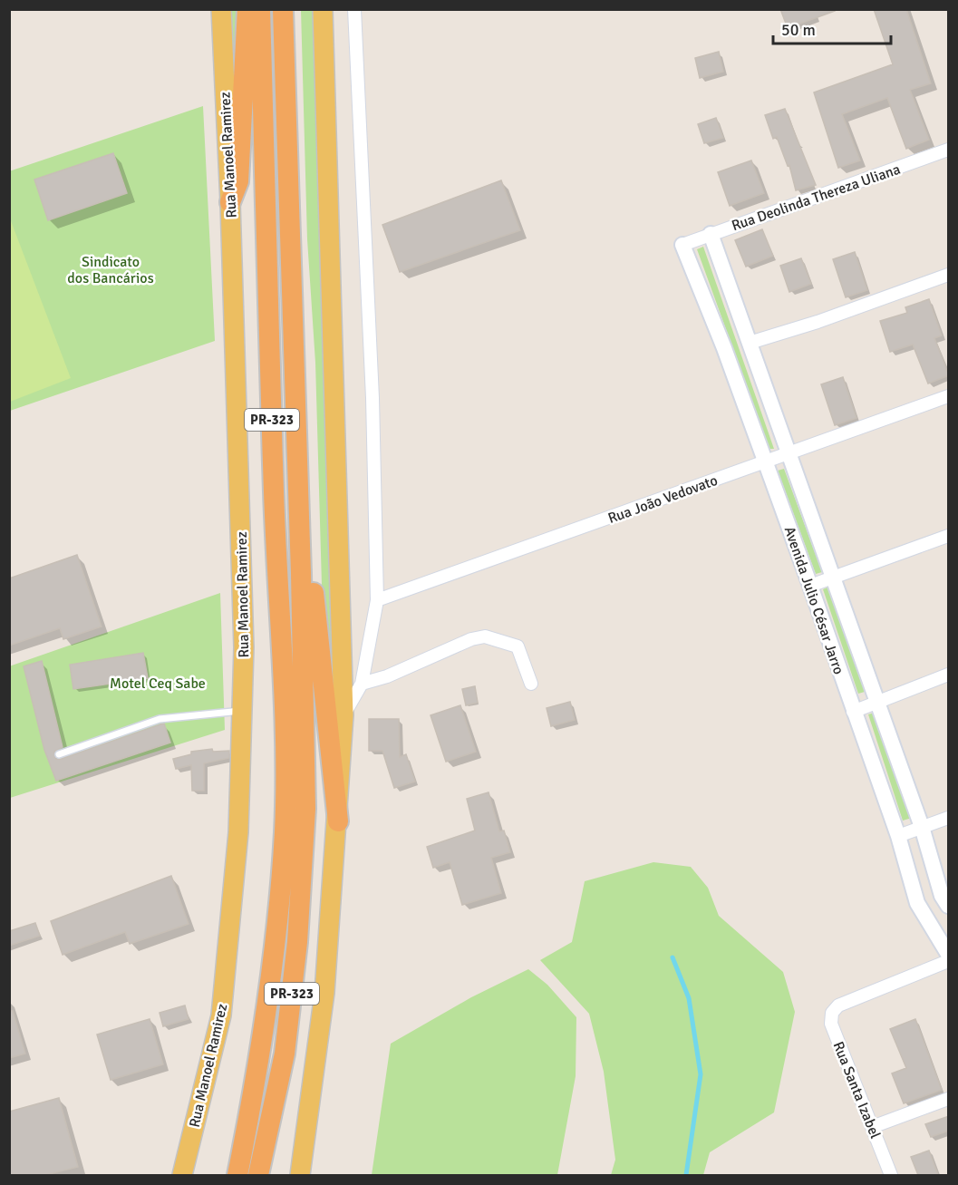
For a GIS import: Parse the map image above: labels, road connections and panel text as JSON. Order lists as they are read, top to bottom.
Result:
{
  "streets": {
    "highway": ["PR-323"],
    "main road": ["Rua Manoel Ramirez"],
    "street": [
      "Rua Deolinda Thereza Uliana",
      "Rua João Vedovato",
      "Avenida Julio César Jarro",
      "Rua Santa Izabel"
    ]
  },
  "crossings": [
    ["Rua Deolinda Thereza Uliana", "Avenida Julio César Jarro"],
    ["Rua João Vedovato", "Avenida Julio César Jarro"]
  ],
  "parks": ["Sindicato dos Bancários", "Motel Ceq Sabe"],
  "scale_bar": "50 m"
}
